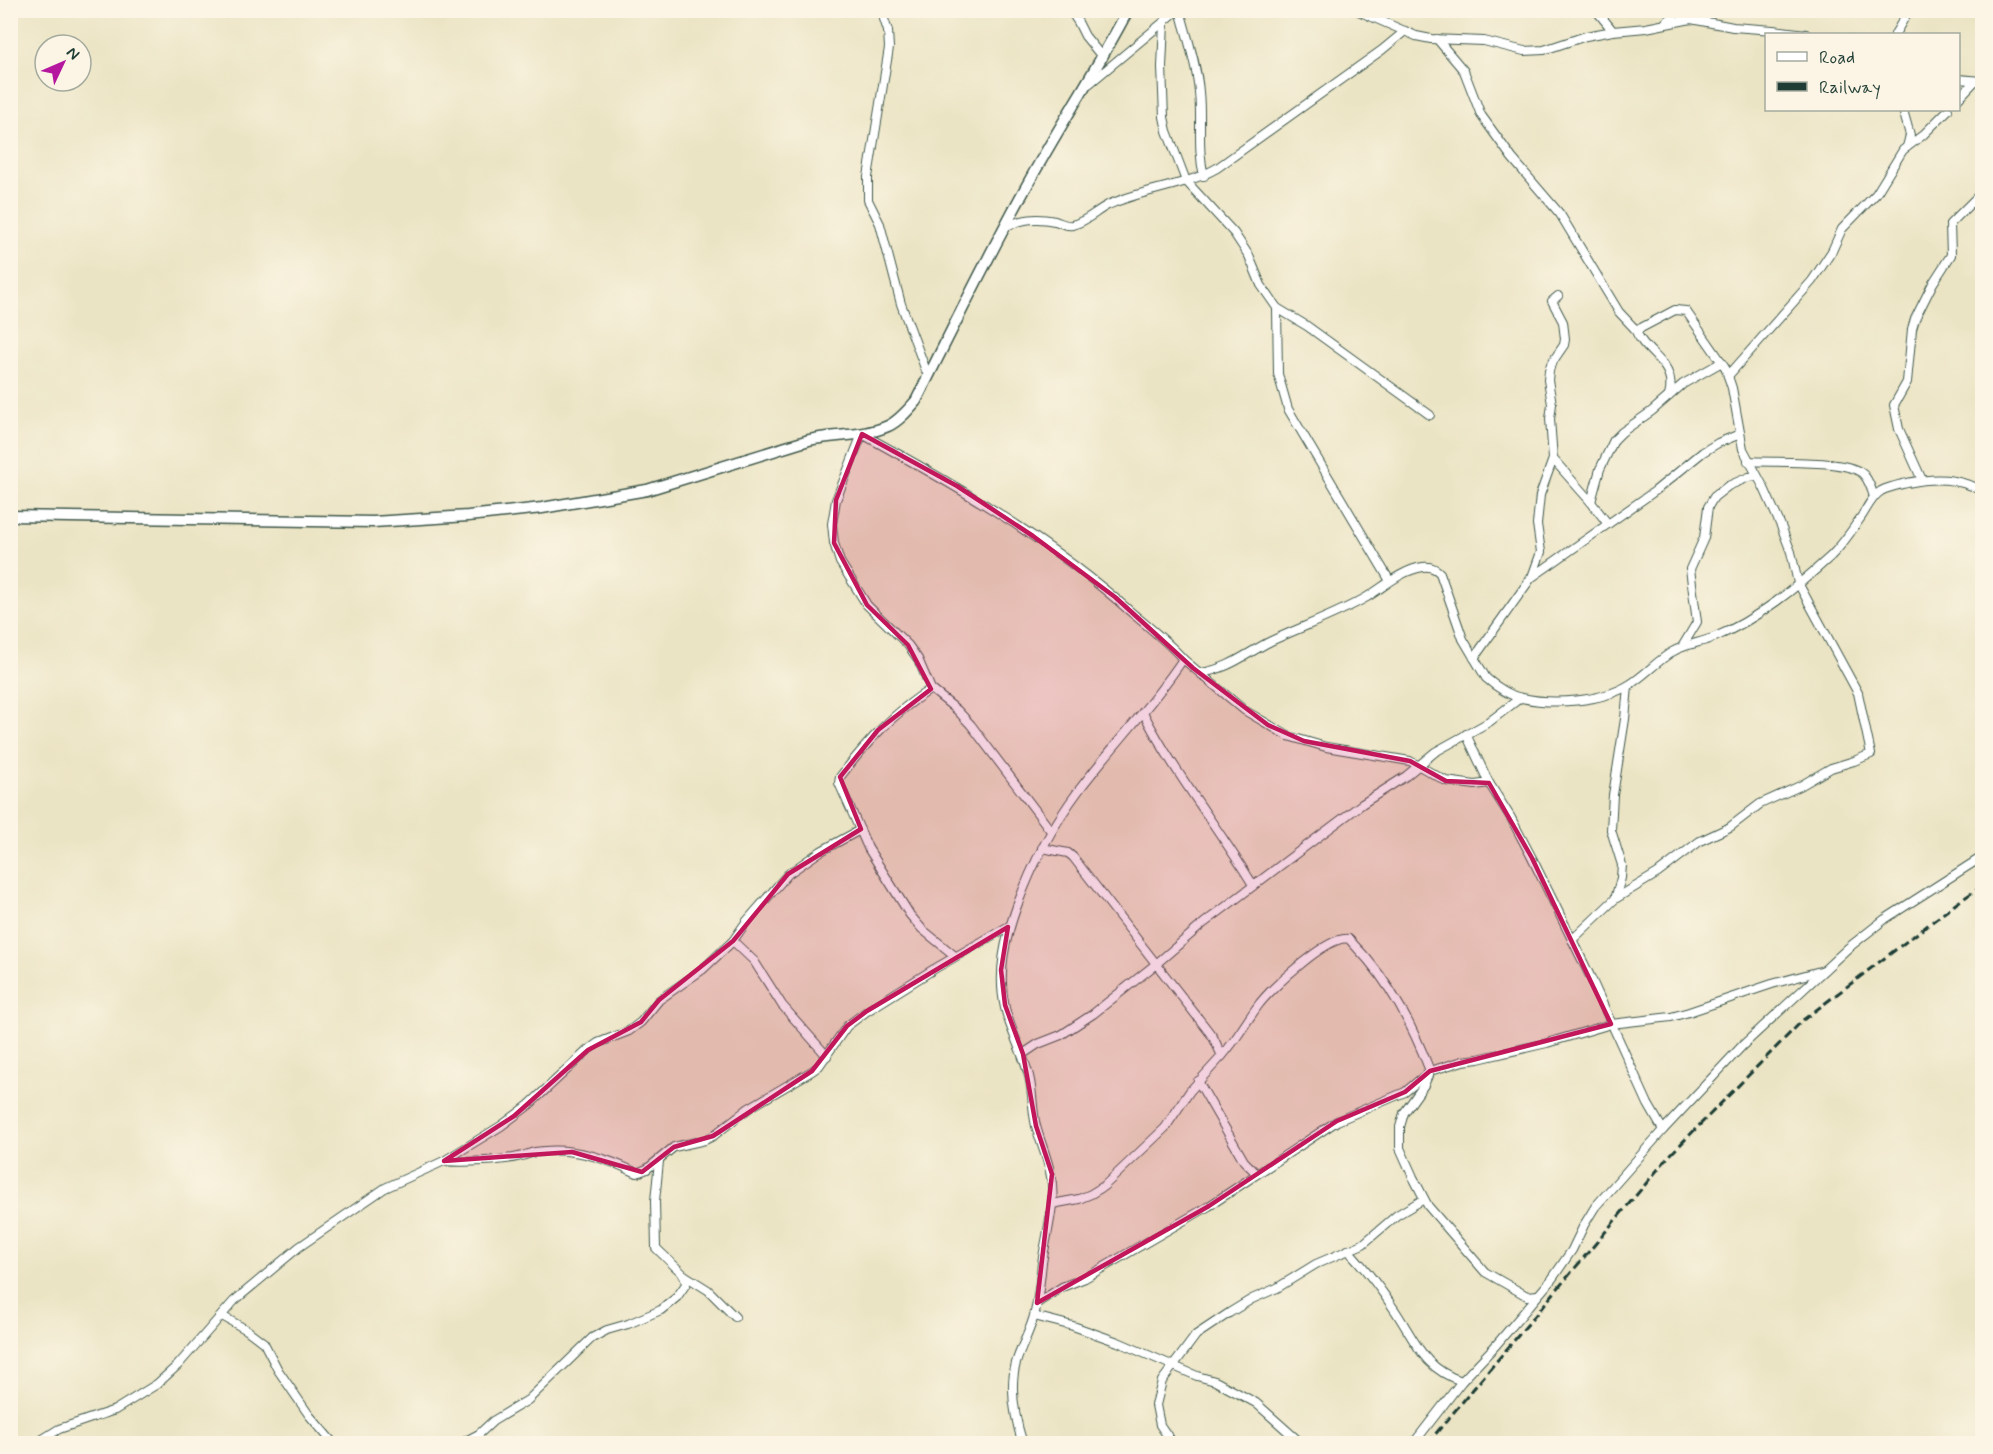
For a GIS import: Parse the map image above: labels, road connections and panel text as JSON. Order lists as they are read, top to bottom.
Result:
{
  "legend": ["Road", "Railway"],
  "north": "top right"
}
